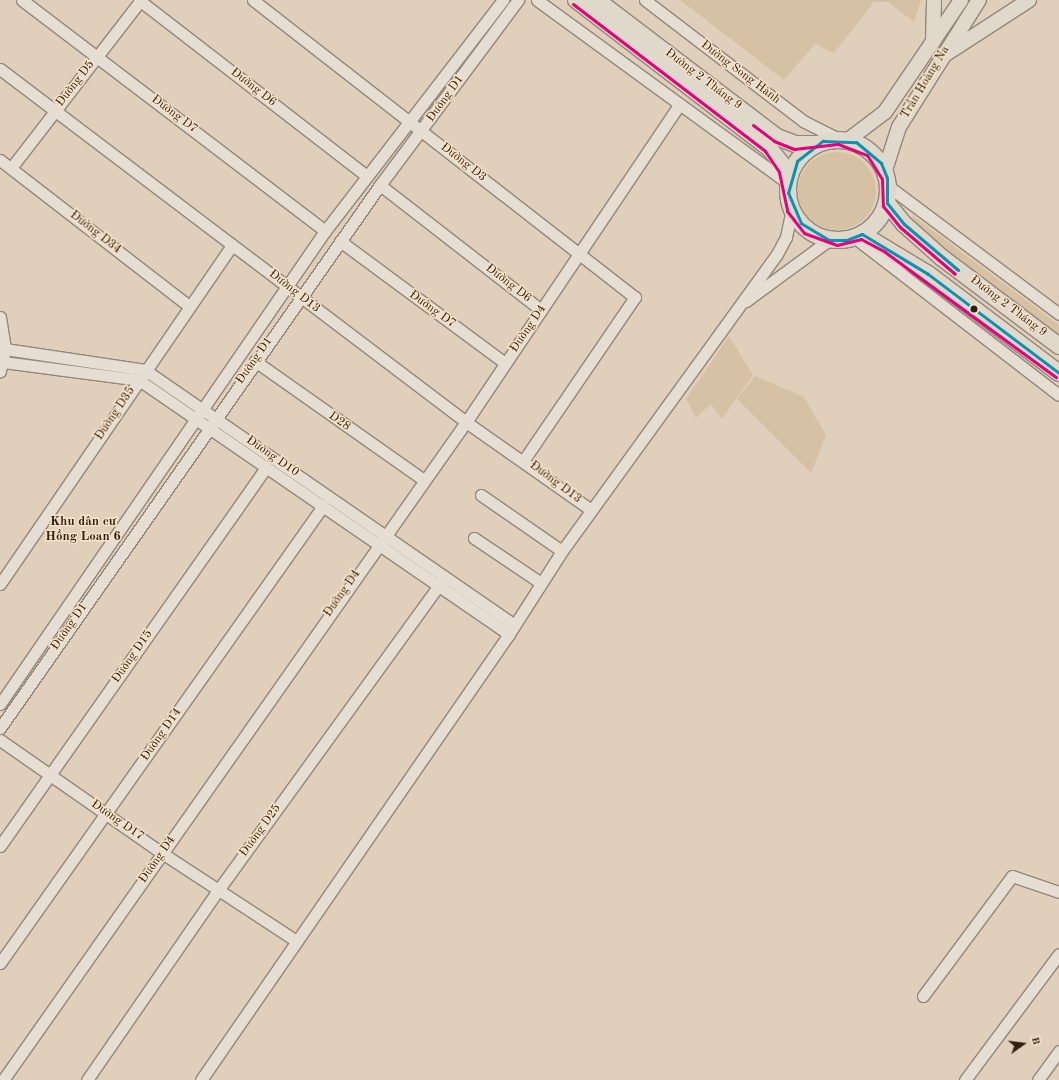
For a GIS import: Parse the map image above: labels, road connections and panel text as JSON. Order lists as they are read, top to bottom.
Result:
{
  "streets": {
    "highway": ["Đường 2 Tháng 9"],
    "main road": ["Trần Hoàng Na"],
    "street": [
      "Đường Song Hành",
      "Đường D5",
      "Đường D6",
      "Đường D1",
      "Đường D7",
      "Đường D3",
      "Đường D34",
      "Đường D13",
      "Đường D4",
      "Đường D35",
      "D28",
      "Đường D10",
      "Đường D15",
      "Đường D14",
      "Đường D17",
      "Đường D25"
    ]
  },
  "crossings": [
    ["Đường Song Hành", "Đường 2 Tháng 9"],
    ["Đường Song Hành", "Trần Hoàng Na"],
    ["Đường 2 Tháng 9", "Trần Hoàng Na"],
    ["Đường D5", "Đường D6"],
    ["Đường D5", "Đường D7"],
    ["Đường D5", "Đường D34"],
    ["Đường D5", "Đường D13"],
    ["Đường D6", "Đường D1"],
    ["Đường D6", "Đường D4"],
    ["Đường D1", "Đường D7"],
    ["Đường D1", "Đường D3"],
    ["Đường D1", "Đường D13"],
    ["Đường D1", "D28"],
    ["Đường D1", "Đường D10"],
    ["Đường D7", "Đường D4"],
    ["Đường D3", "Đường D13"],
    ["Đường D3", "Đường D4"],
    ["Đường D34", "Đường D35"],
    ["Đường D13", "Đường D4"],
    ["Đường D13", "Đường D35"],
    ["Đường D4", "D28"],
    ["Đường D4", "Đường D10"],
    ["Đường D4", "Đường D17"],
    ["Đường D35", "Đường D10"],
    ["Đường D10", "Đường D15"],
    ["Đường D10", "Đường D14"],
    ["Đường D10", "Đường D25"],
    ["Đường D15", "Đường D17"],
    ["Đường D14", "Đường D17"],
    ["Đường D17", "Đường D25"]
  ],
  "districts": ["Khu dân cư Hồng Loan 6"],
  "north": "right"
}
